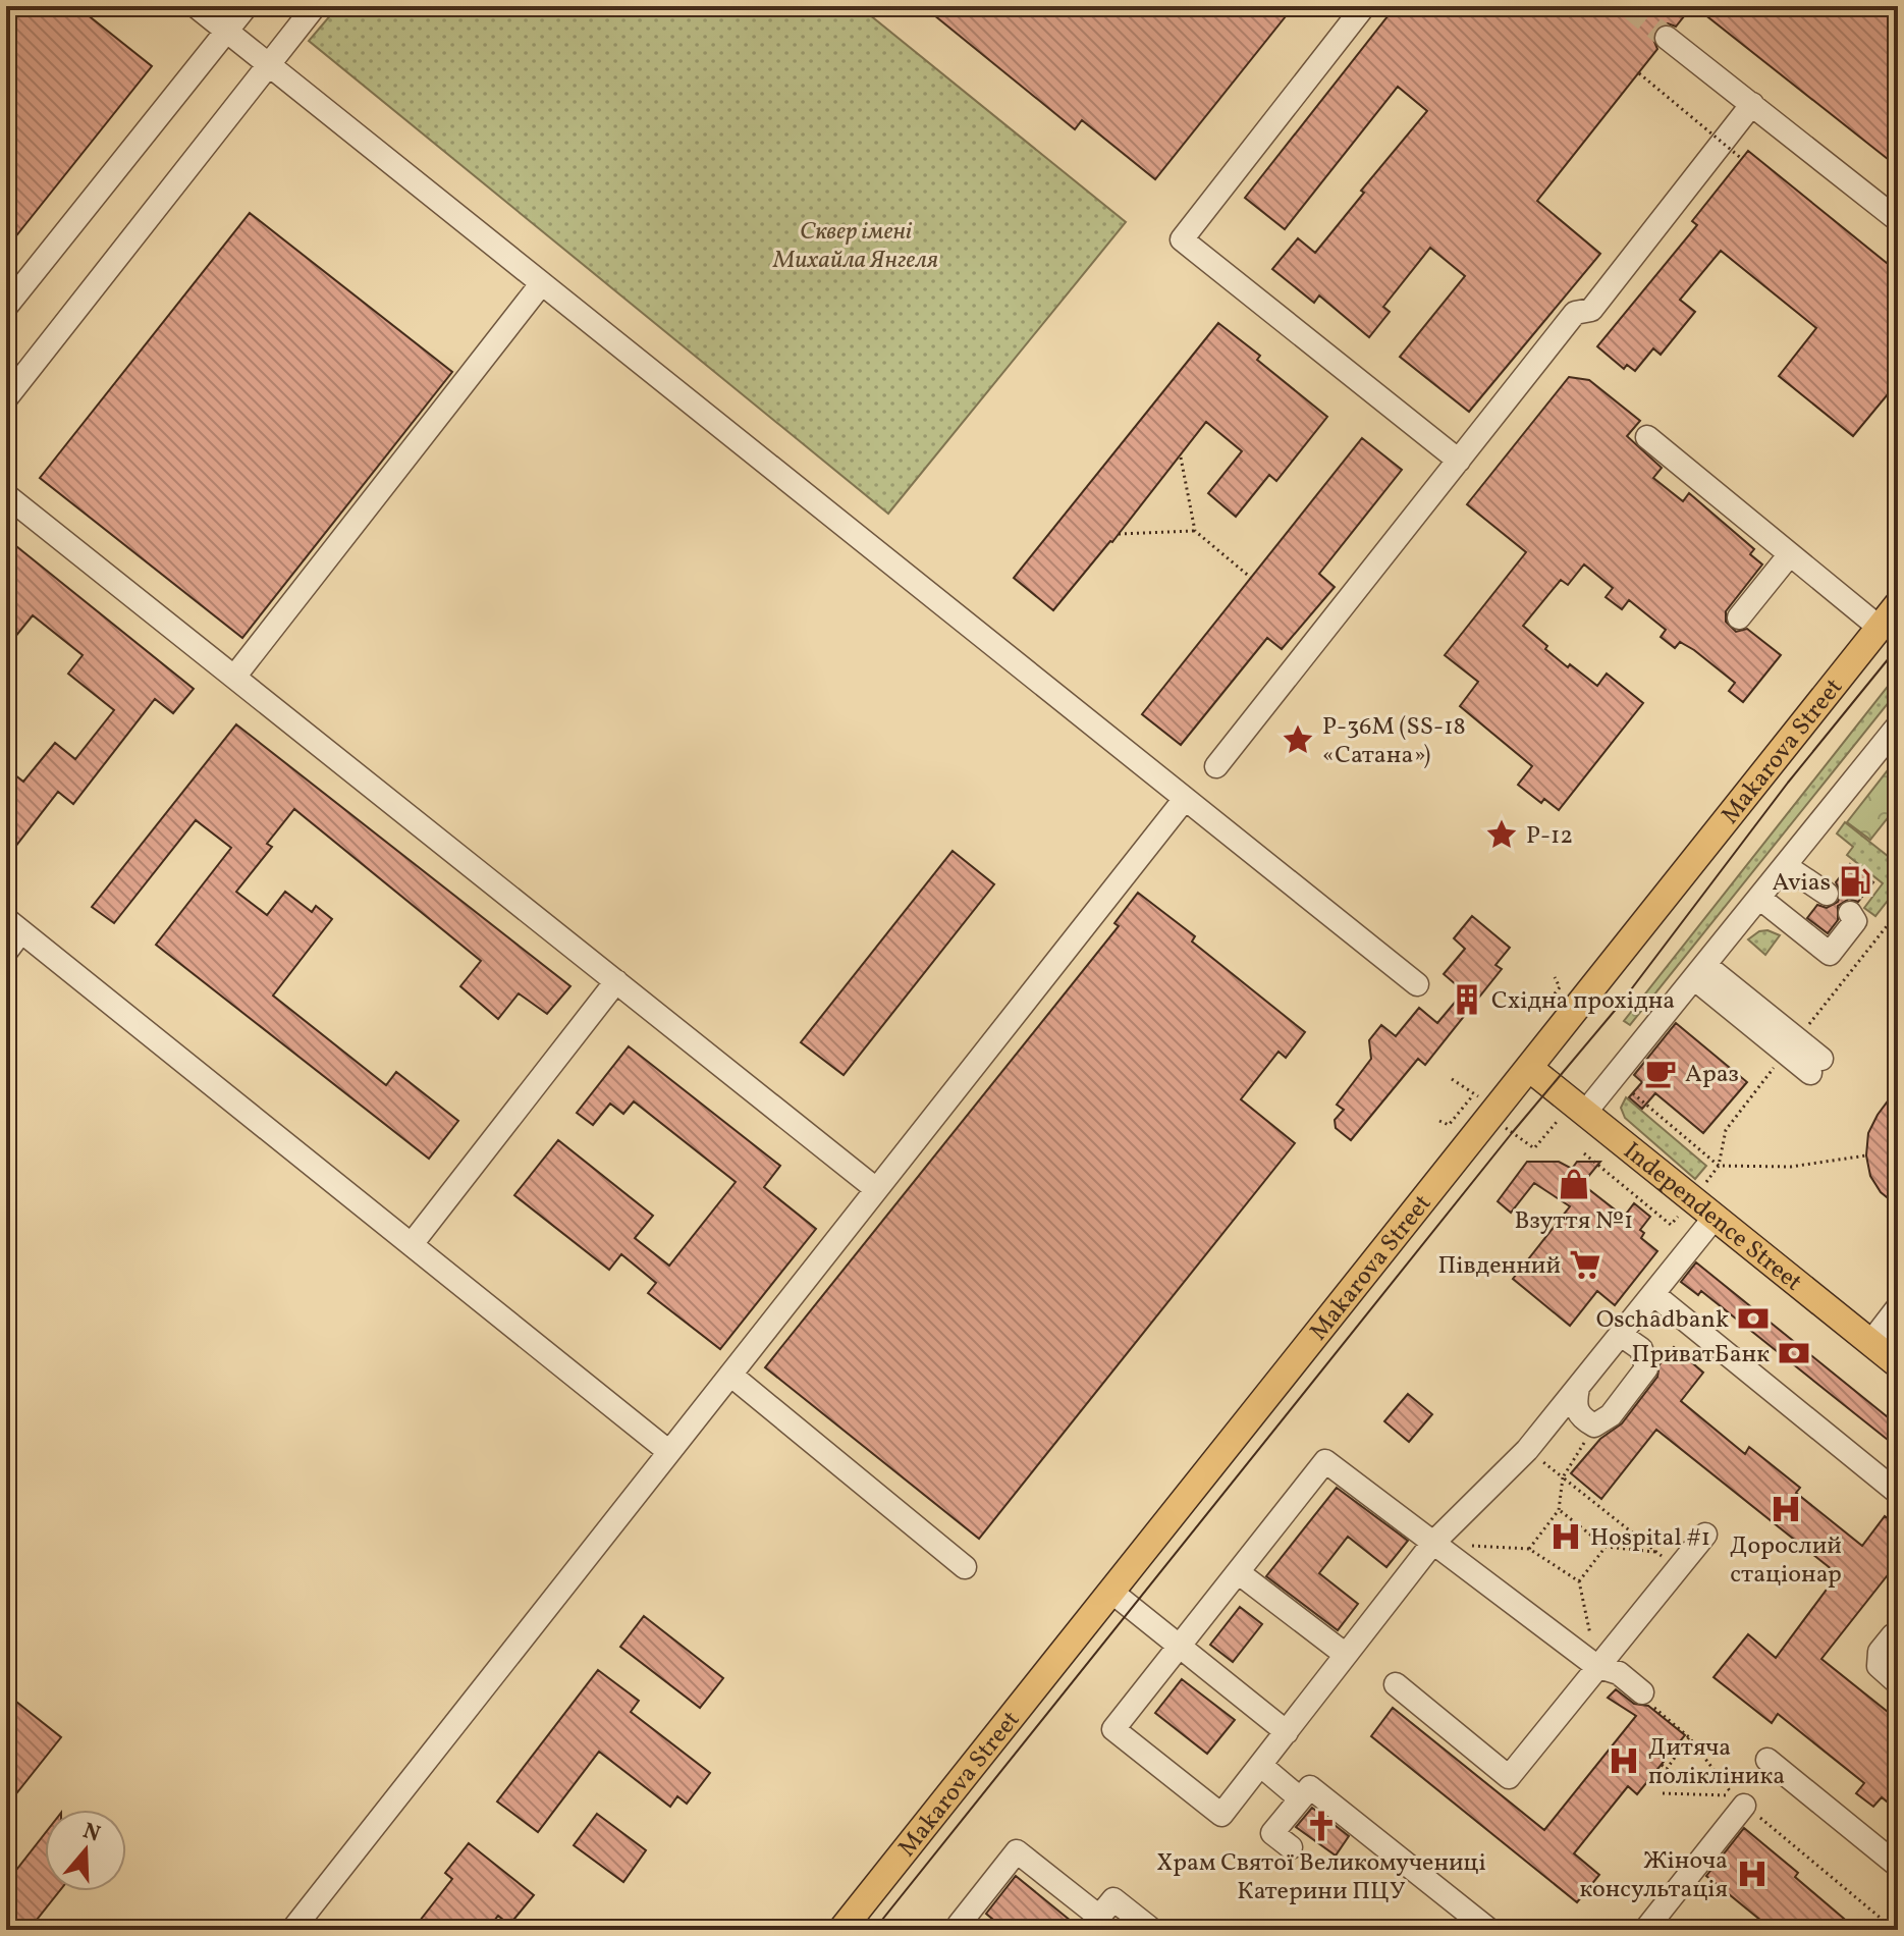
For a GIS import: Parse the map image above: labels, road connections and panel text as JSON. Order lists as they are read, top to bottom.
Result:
{
  "streets": {
    "main road": ["Makarova Street", "Independence Street"]
  },
  "crossings": [
    ["Makarova Street", "Independence Street"]
  ],
  "parks": ["Сквер імені Михайла Янгеля"],
  "places": {
    "place": ["Р-36М (SS-18 «Сатана»)", "Р-12"],
    "fuel station": ["Avias"],
    "building": ["Східна прохідна"],
    "cafe": ["Араз"],
    "shop": ["Взуття №1"],
    "supermarket": ["Південний"],
    "bank": ["Oschadbank", "ПриватБанк"],
    "hospital": [
      "Дорослий стаціонар",
      "Hospital #1",
      "Дитяча полікліника",
      "Жіноча консультація"
    ],
    "church": ["Храм Святої Великомучениці Катерини ПЦУ"]
  },
  "north": "top"
}
